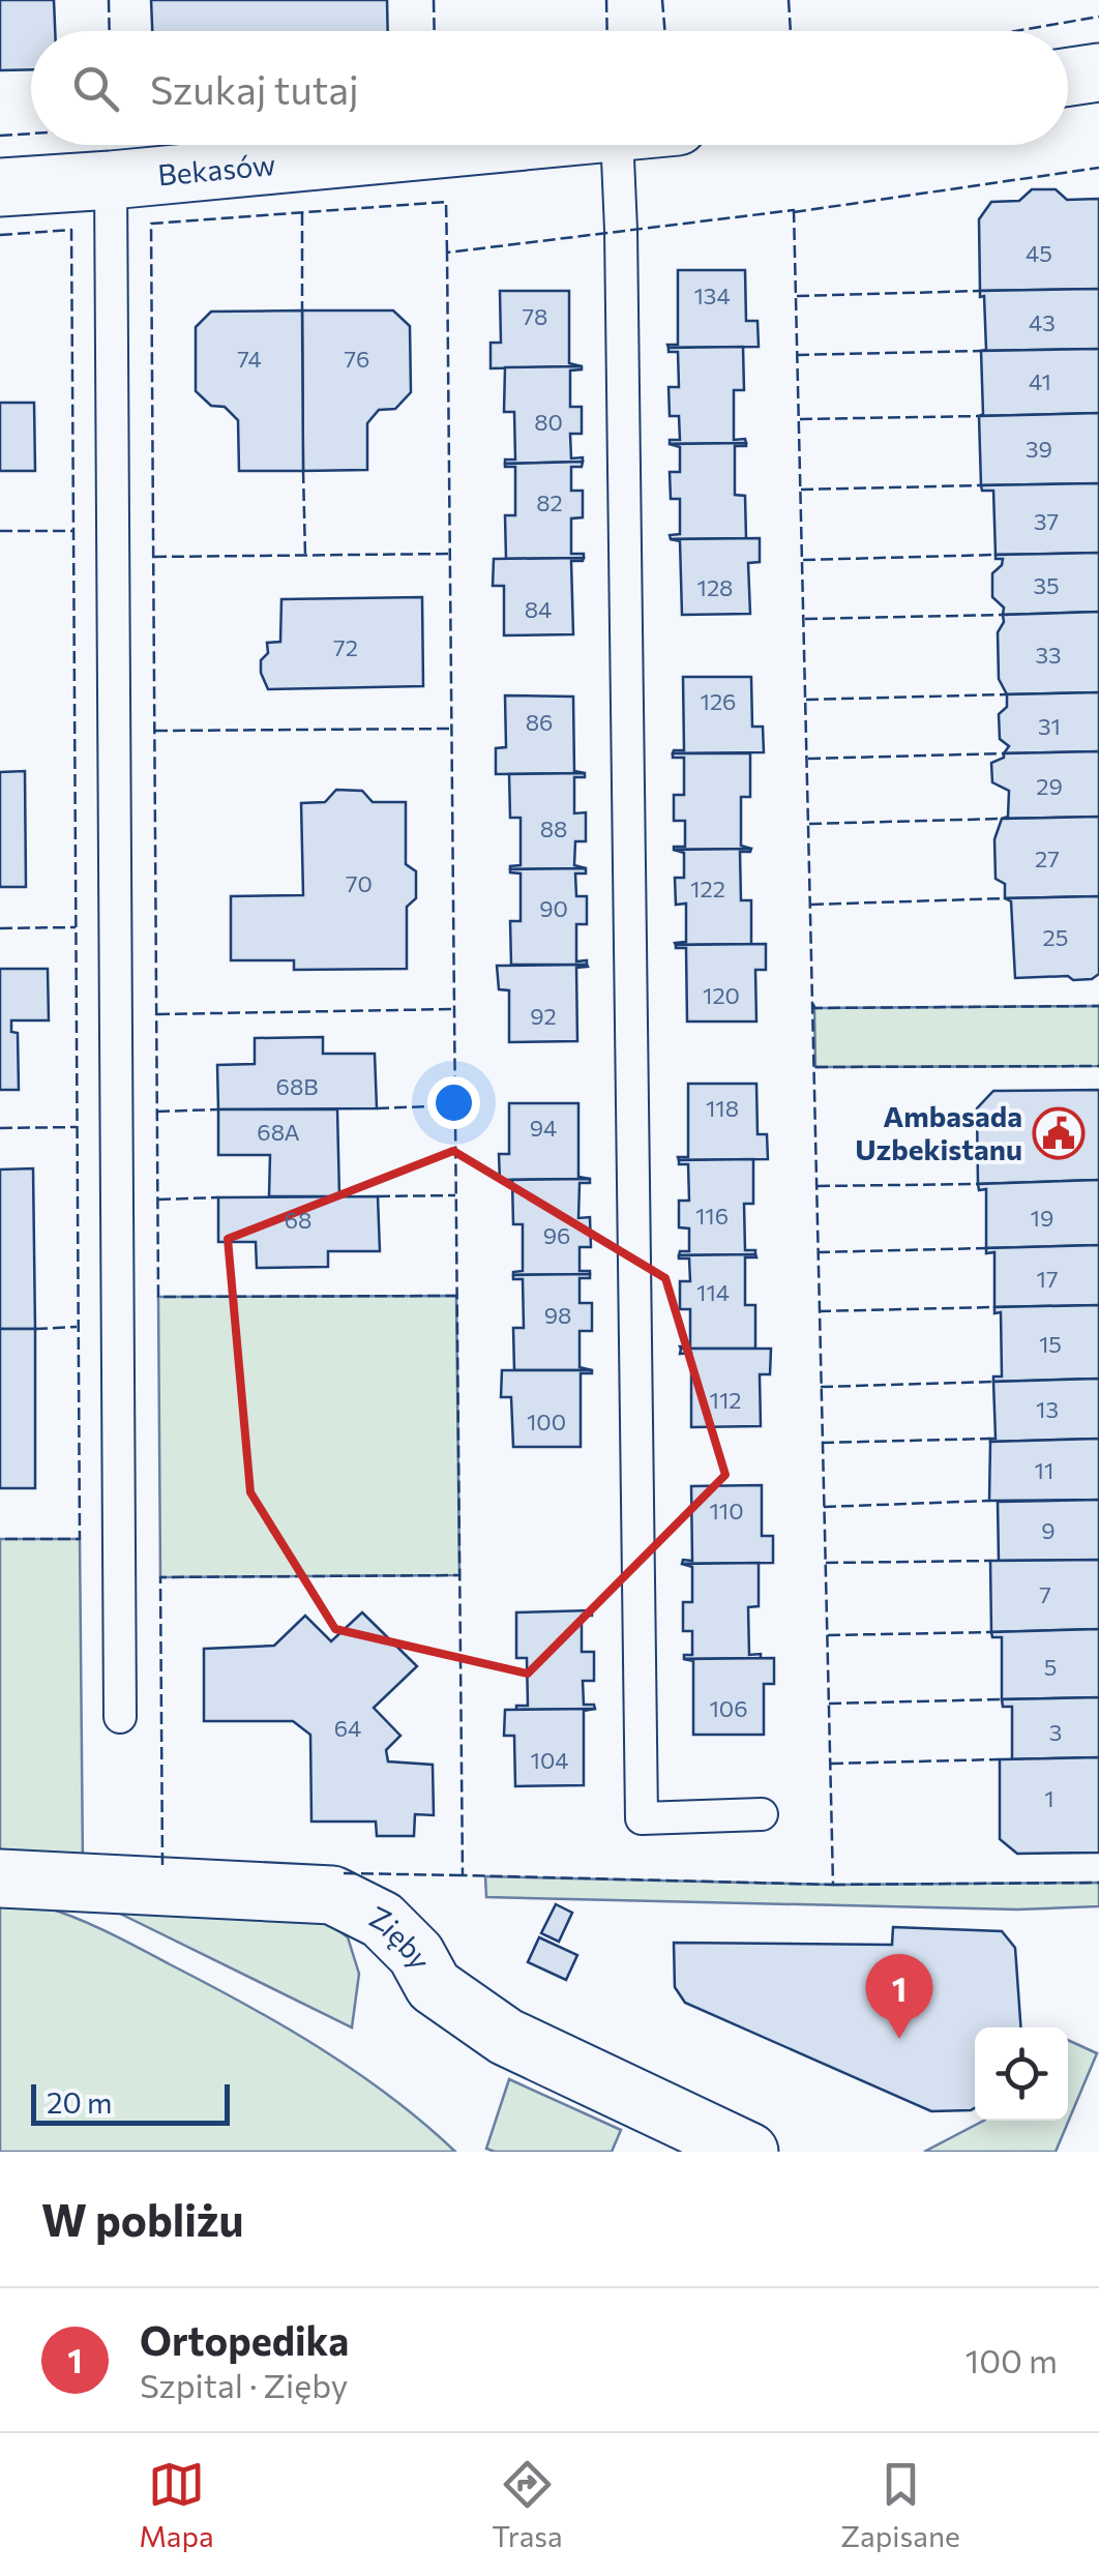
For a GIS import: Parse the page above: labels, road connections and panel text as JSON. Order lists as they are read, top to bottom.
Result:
{
  "streets": {
    "street": ["Bekasów", "Zięby"]
  },
  "places": {
    "public building": ["Ambasada Uzbekistanu"]
  },
  "house_numbers": [
    "45",
    "134",
    "78",
    "43",
    "74",
    "76",
    "41",
    "80",
    "39",
    "82",
    "37",
    "35",
    "128",
    "84",
    "72",
    "33",
    "126",
    "86",
    "31",
    "29",
    "88",
    "27",
    "70",
    "122",
    "90",
    "25",
    "120",
    "92",
    "68B",
    "118",
    "94",
    "68A",
    "116",
    "19",
    "68",
    "96",
    "17",
    "114",
    "98",
    "15",
    "112",
    "13",
    "100",
    "11",
    "110",
    "9",
    "7",
    "5",
    "106",
    "64",
    "3",
    "104",
    "1"
  ],
  "scale_bar": "20 m",
  "page": {
    "search": "Szukaj tutaj",
    "pins": "1",
    "scale": "20 m",
    "heading": "W pobliżu",
    "list": [
      {
        "mark": "1",
        "name": "Ortopedika",
        "note": "Szpital · Zięby",
        "value": "100 m"
      }
    ],
    "nav": ["Mapa", "Trasa", "Zapisane"]
  }
}
